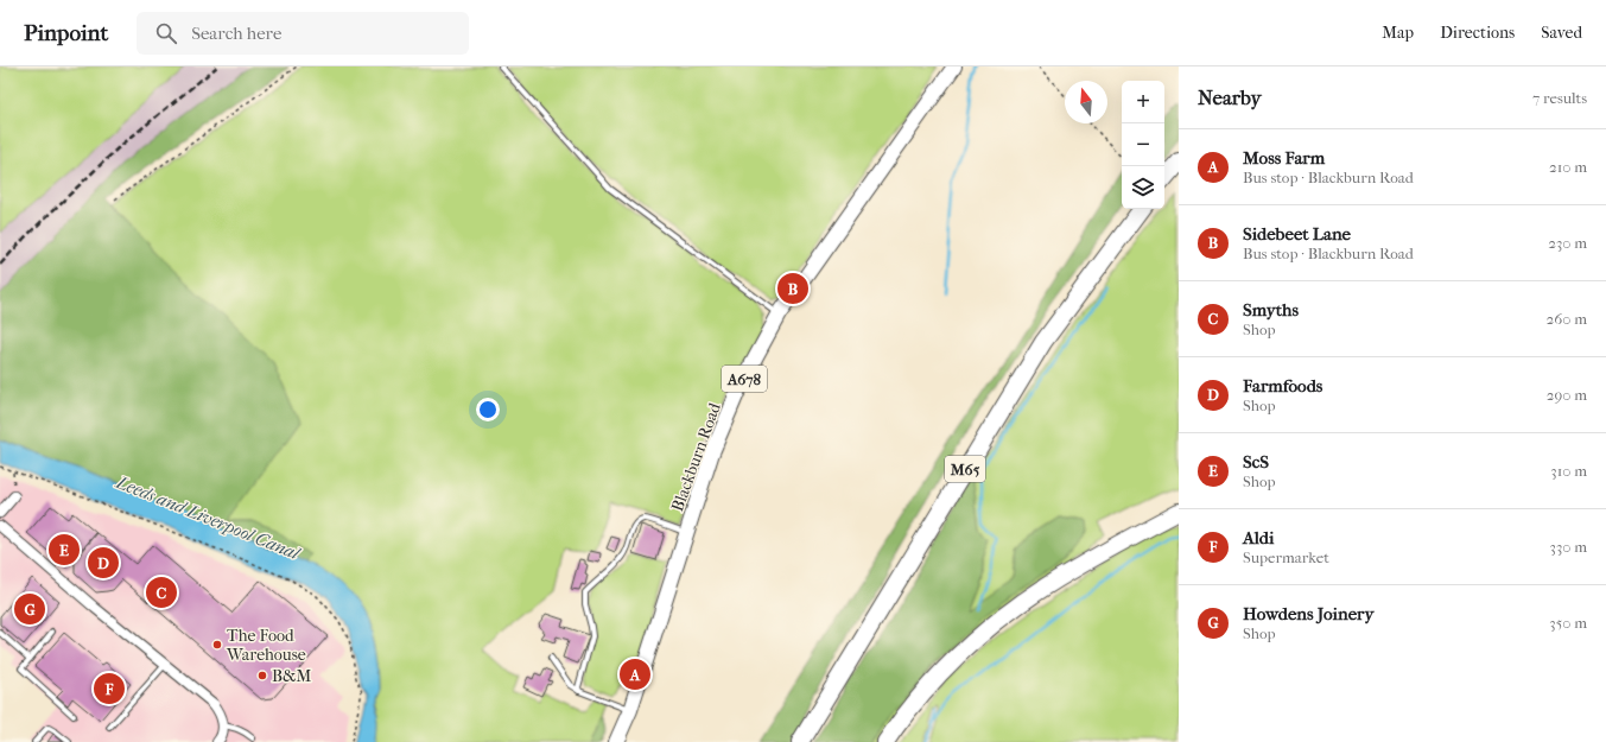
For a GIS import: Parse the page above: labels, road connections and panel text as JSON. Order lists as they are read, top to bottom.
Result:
{
  "streets": {
    "highway": ["M65"],
    "main road": ["A678", "Blackburn Road"]
  },
  "water": ["Leeds and Liverpool Canal"],
  "places": ["The Food Warehouse", "B&M"],
  "north": "top",
  "page": {
    "header": "Pinpoint",
    "search": "Search here",
    "nav": ["Map", "Directions", "Saved"],
    "heading": ["Nearby", "7 results"],
    "map_buttons": ["+", "−"],
    "list": [
      {
        "mark": "A",
        "name": "Moss Farm",
        "note": "Bus stop · Blackburn Road",
        "value": "210 m"
      },
      {
        "mark": "B",
        "name": "Sidebeet Lane",
        "note": "Bus stop · Blackburn Road",
        "value": "230 m"
      },
      {
        "mark": "C",
        "name": "Smyths",
        "note": "Shop",
        "value": "260 m"
      },
      {
        "mark": "D",
        "name": "Farmfoods",
        "note": "Shop",
        "value": "290 m"
      },
      {
        "mark": "E",
        "name": "ScS",
        "note": "Shop",
        "value": "310 m"
      },
      {
        "mark": "F",
        "name": "Aldi",
        "note": "Supermarket",
        "value": "330 m"
      },
      {
        "mark": "G",
        "name": "Howdens Joinery",
        "note": "Shop",
        "value": "350 m"
      }
    ],
    "pins": [
      "B",
      "E",
      "D",
      "C",
      "G",
      "A",
      "F"
    ]
  }
}
